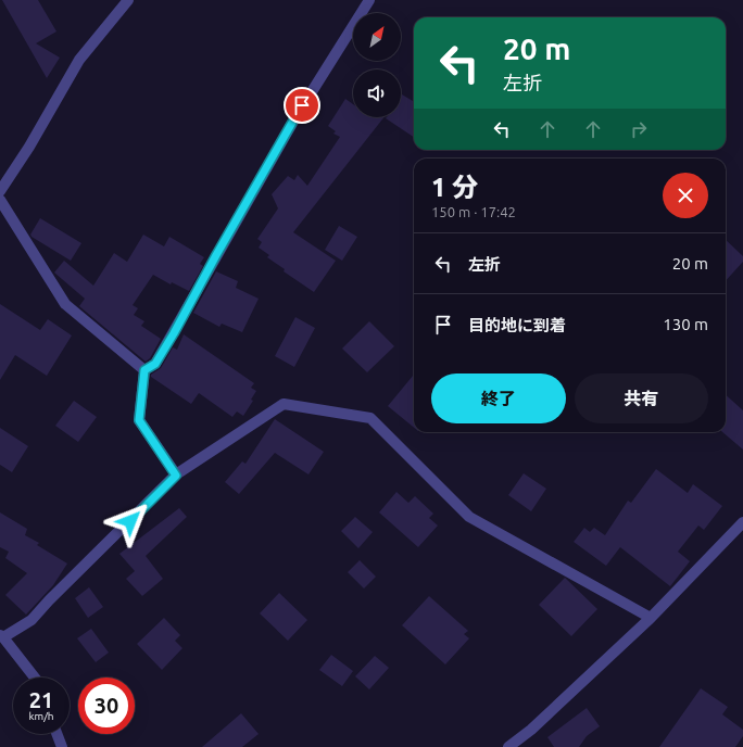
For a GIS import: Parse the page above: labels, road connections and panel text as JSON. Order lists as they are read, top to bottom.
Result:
{
  "north": "top right",
  "page": {
    "turn": ["20 m", "左折"],
    "heading": ["1 分", "150 m · 17:42"],
    "list": [
      {
        "name": "左折",
        "value": "20 m"
      },
      {
        "name": "目的地に到着",
        "value": "130 m"
      }
    ],
    "buttons": ["終了", "共有"],
    "speed": "21 km/h",
    "limit": "30"
  }
}
